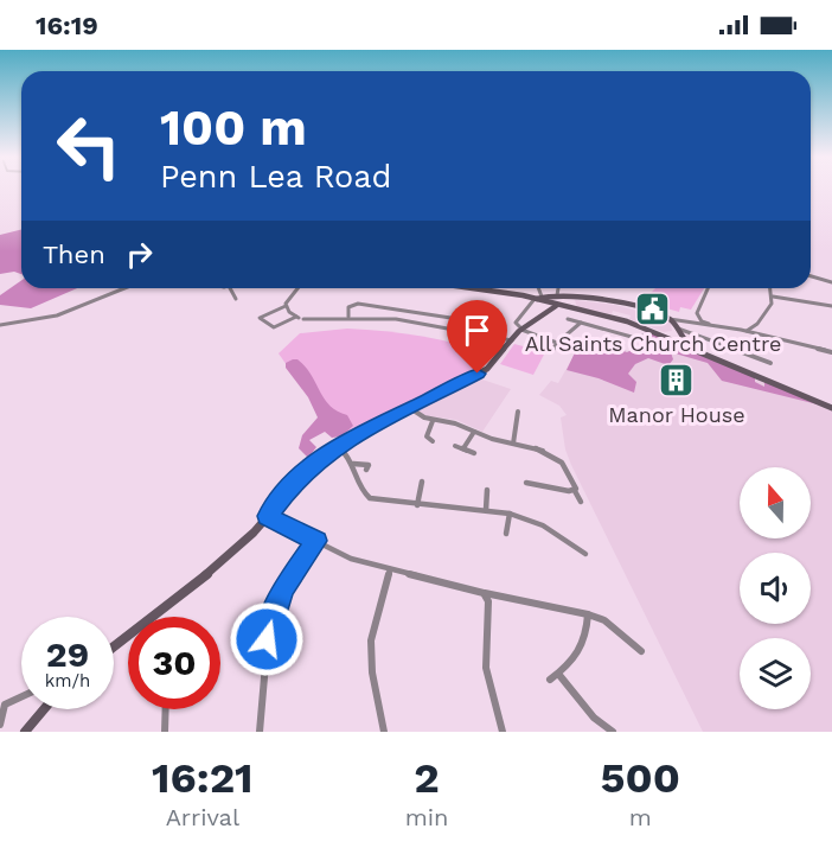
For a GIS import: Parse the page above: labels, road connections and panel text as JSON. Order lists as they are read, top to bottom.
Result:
{
  "places": {
    "public building": ["All Saints Church Centre"],
    "building": ["Manor House"]
  },
  "north": "top",
  "page": {
    "status": "16:19",
    "turn": ["100 m", "Penn Lea Road"],
    "then": "Then",
    "speed": "29 km/h",
    "limit": "30",
    "eta": [
      "16:21",
      "Arrival",
      "2",
      "min",
      "500",
      "m"
    ]
  }
}
